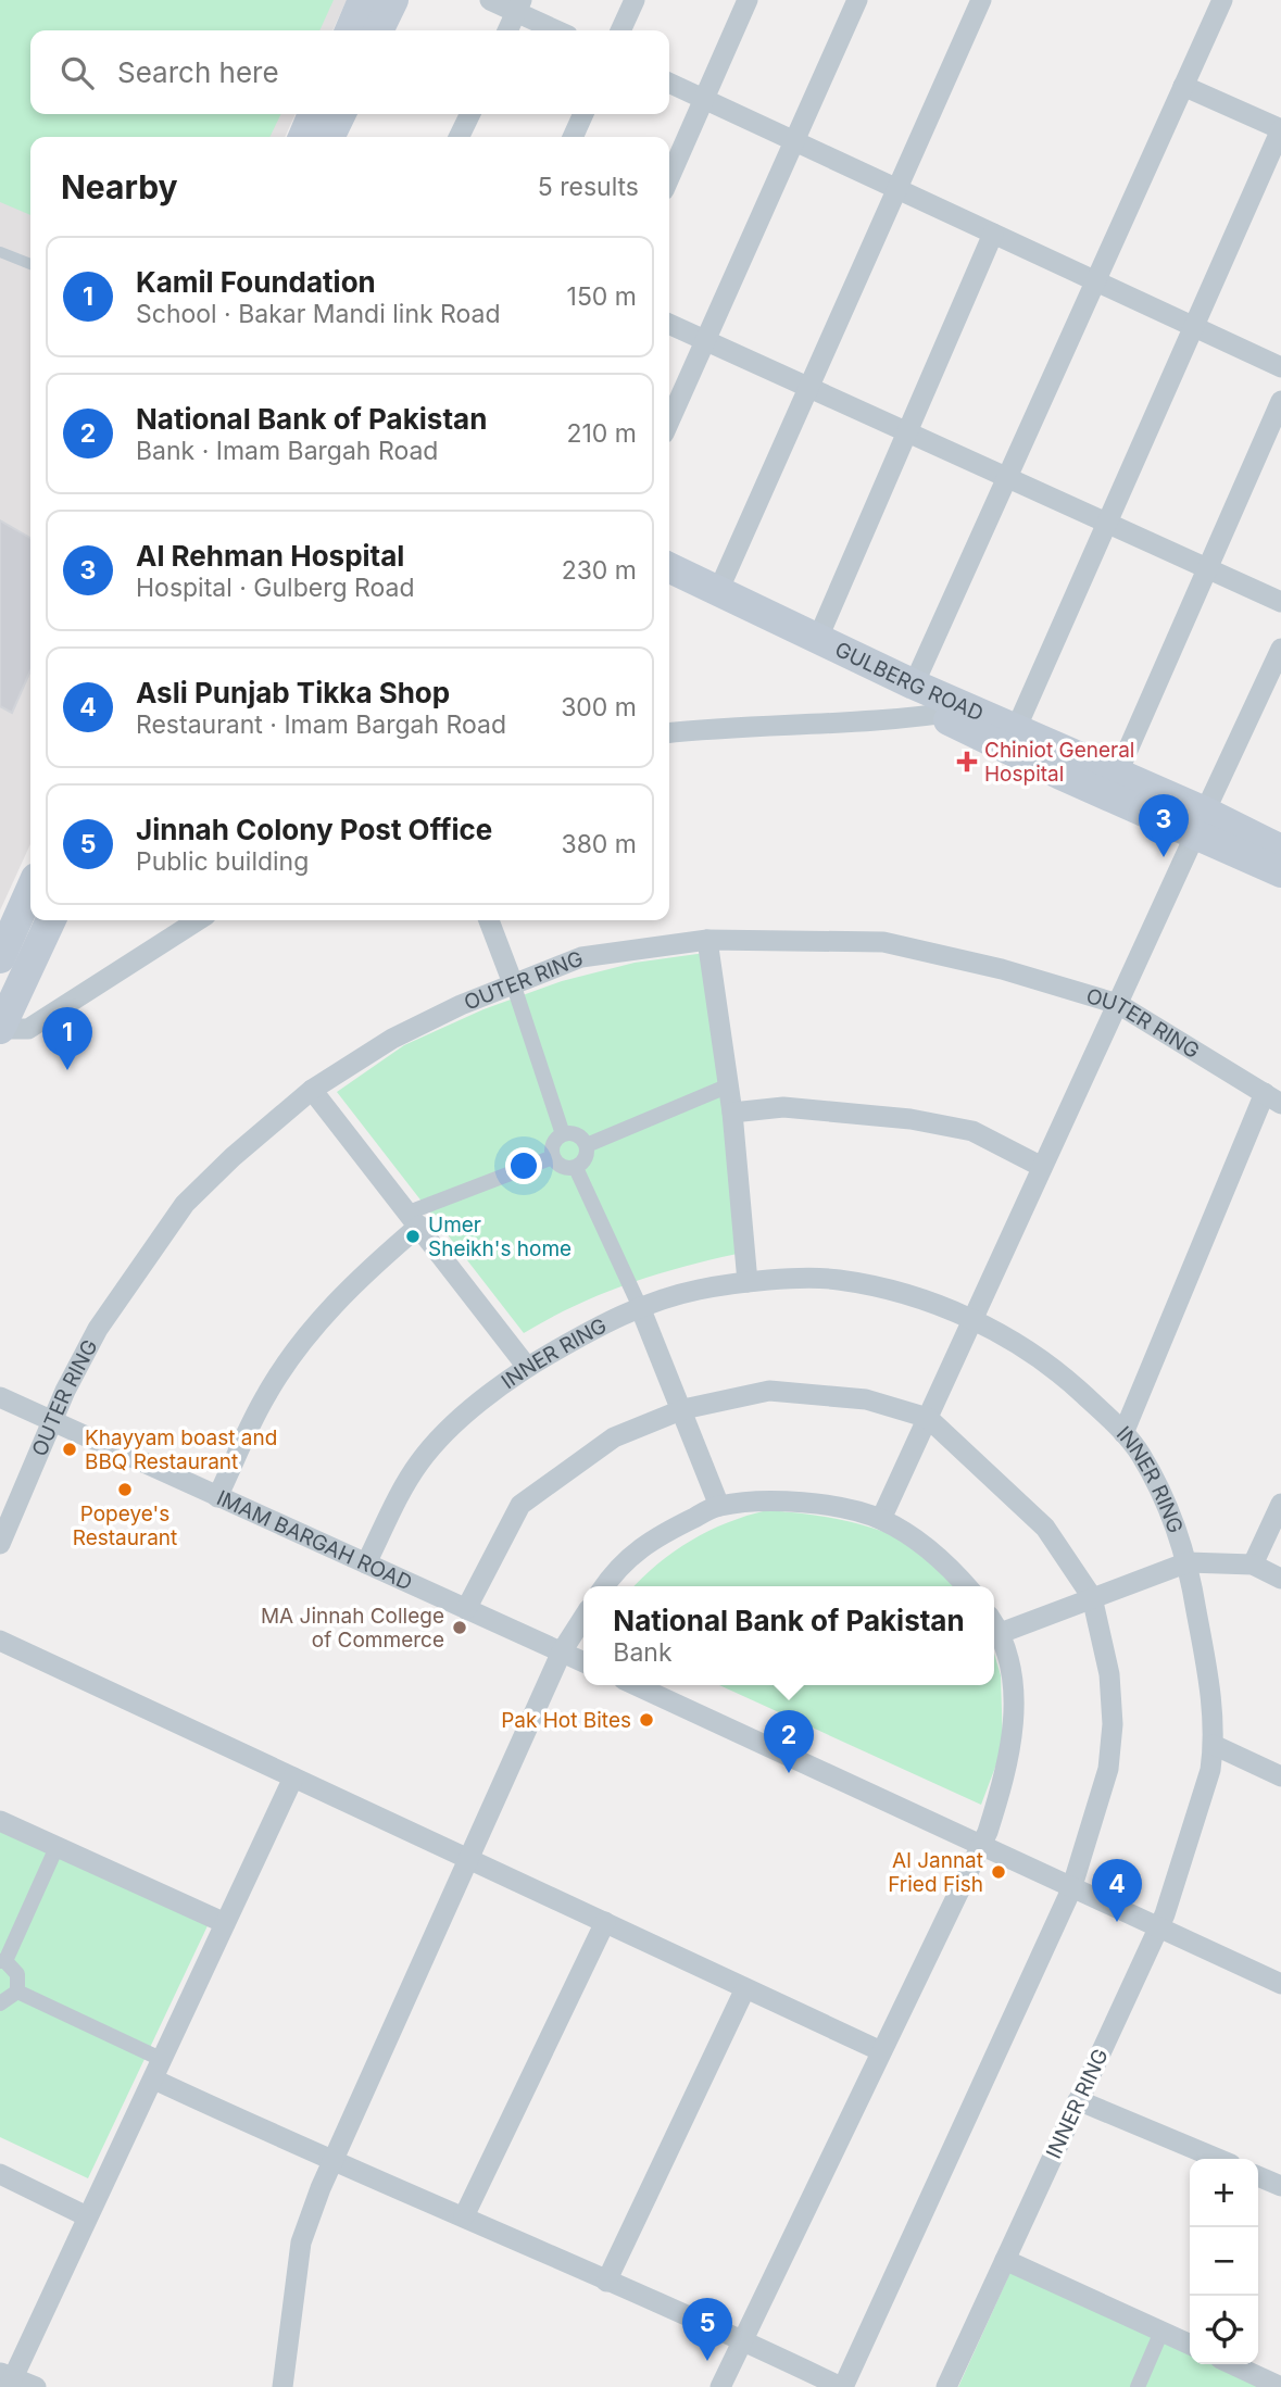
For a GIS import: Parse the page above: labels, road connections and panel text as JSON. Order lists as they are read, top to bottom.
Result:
{
  "streets": {
    "main road": ["GULBERG ROAD"],
    "street": ["OUTER RING", "INNER RING", "IMAM BARGAH ROAD"]
  },
  "crossings": [
    ["OUTER RING", "IMAM BARGAH ROAD"],
    ["INNER RING", "IMAM BARGAH ROAD"]
  ],
  "places": {
    "health": ["Chiniot General Hospital"],
    "other": [
      "Umer Sheikh's home",
      "Khayyam boast and BBQ Restaurant",
      "Popeye's Restaurant",
      "MA Jinnah College of Commerce",
      "Pak Hot Bites",
      "Al Jannat Fried Fish"
    ]
  },
  "page": {
    "search": "Search here",
    "heading": ["Nearby", "5 results"],
    "list": [
      {
        "mark": "1",
        "name": "Kamil Foundation",
        "note": "School · Bakar Mandi link Road",
        "value": "150 m"
      },
      {
        "mark": "2",
        "name": "National Bank of Pakistan",
        "note": "Bank · Imam Bargah Road",
        "value": "210 m"
      },
      {
        "mark": "3",
        "name": "Al Rehman Hospital",
        "note": "Hospital · Gulberg Road",
        "value": "230 m"
      },
      {
        "mark": "4",
        "name": "Asli Punjab Tikka Shop",
        "note": "Restaurant · Imam Bargah Road",
        "value": "300 m"
      },
      {
        "mark": "5",
        "name": "Jinnah Colony Post Office",
        "note": "Public building",
        "value": "380 m"
      }
    ],
    "pins": [
      "3",
      "1",
      "2",
      "4",
      "5"
    ],
    "popup": ["National Bank of Pakistan", "Bank"],
    "map_buttons": ["+", "−"]
  }
}
